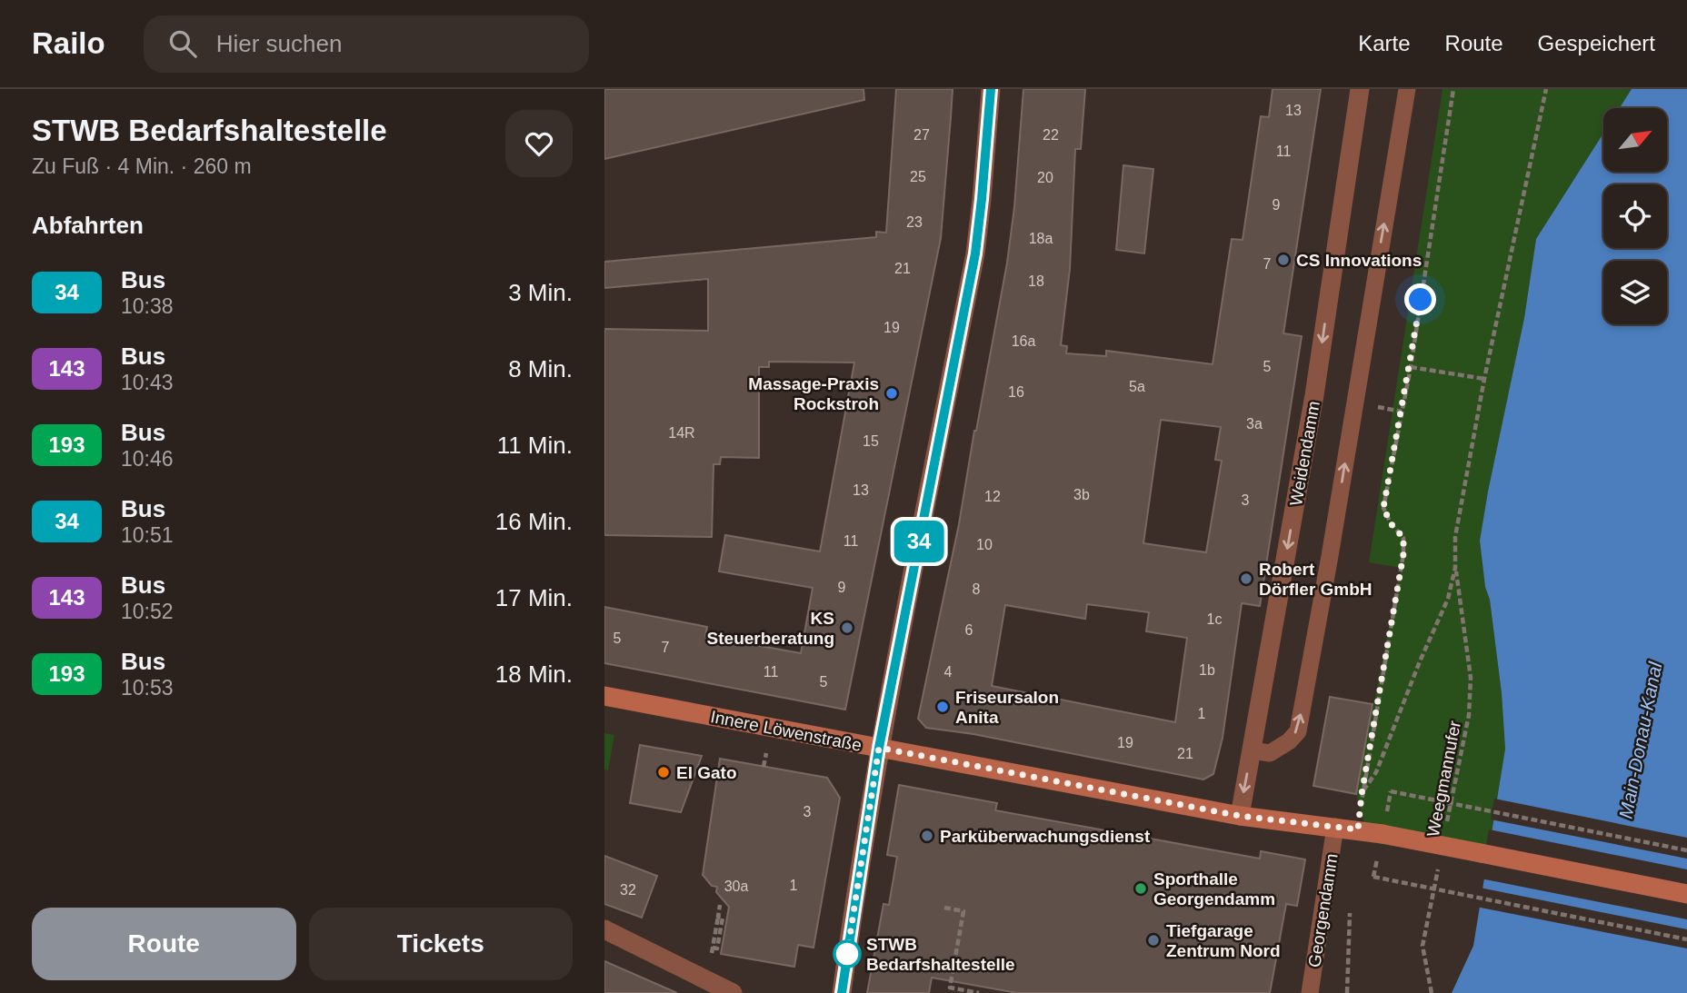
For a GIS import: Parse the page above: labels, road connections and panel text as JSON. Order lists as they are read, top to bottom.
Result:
{
  "streets": {
    "street": ["Weidendamm", "Innere Löwenstraße"],
    "lane": ["Georgendamm"],
    "path": ["Weegmannufer"]
  },
  "crossings": [
    ["Weidendamm", "Innere Löwenstraße"],
    ["Innere Löwenstraße", "Georgendamm"]
  ],
  "one_way": ["Weidendamm"],
  "water": ["Main-Donau-Kanal"],
  "places": [
    "CS Innovations",
    "Massage-Praxis Rockstroh",
    "Robert Dörfler GmbH",
    "KS Steuerberatung",
    "Friseursalon Anita",
    "El Gato",
    "Parküberwachungsdienst",
    "Sporthalle Georgendamm",
    "Tiefgarage Zentrum Nord",
    "STWB Bedarfshaltestelle"
  ],
  "lines": ["bus line 34"],
  "house_numbers": [
    "13",
    "27",
    "22",
    "11",
    "25",
    "20",
    "9",
    "23",
    "18a",
    "7",
    "21",
    "18",
    "19",
    "16a",
    "5",
    "5a",
    "16",
    "3a",
    "14R",
    "15",
    "13",
    "3b",
    "12",
    "3",
    "11",
    "10",
    "9",
    "8",
    "1c",
    "6",
    "5",
    "7",
    "1b",
    "11",
    "4",
    "5",
    "1",
    "19",
    "21",
    "3",
    "1",
    "30a",
    "32"
  ],
  "north": "top right",
  "page": {
    "header": "Railo",
    "search": "Hier suchen",
    "nav": ["Karte", "Route", "Gespeichert"],
    "heading": [
      ["STWB Bedarfshaltestelle", "Zu Fuß · 4 Min. · 260 m"],
      "Abfahrten"
    ],
    "on_map": "34",
    "list": [
      {
        "mark": "34",
        "name": "Bus",
        "note": "10:38",
        "value": "3 Min."
      },
      {
        "mark": "143",
        "name": "Bus",
        "note": "10:43",
        "value": "8 Min."
      },
      {
        "mark": "193",
        "name": "Bus",
        "note": "10:46",
        "value": "11 Min."
      },
      {
        "mark": "34",
        "name": "Bus",
        "note": "10:51",
        "value": "16 Min."
      },
      {
        "mark": "143",
        "name": "Bus",
        "note": "10:52",
        "value": "17 Min."
      },
      {
        "mark": "193",
        "name": "Bus",
        "note": "10:53",
        "value": "18 Min."
      }
    ],
    "buttons": ["Route", "Tickets"]
  }
}
